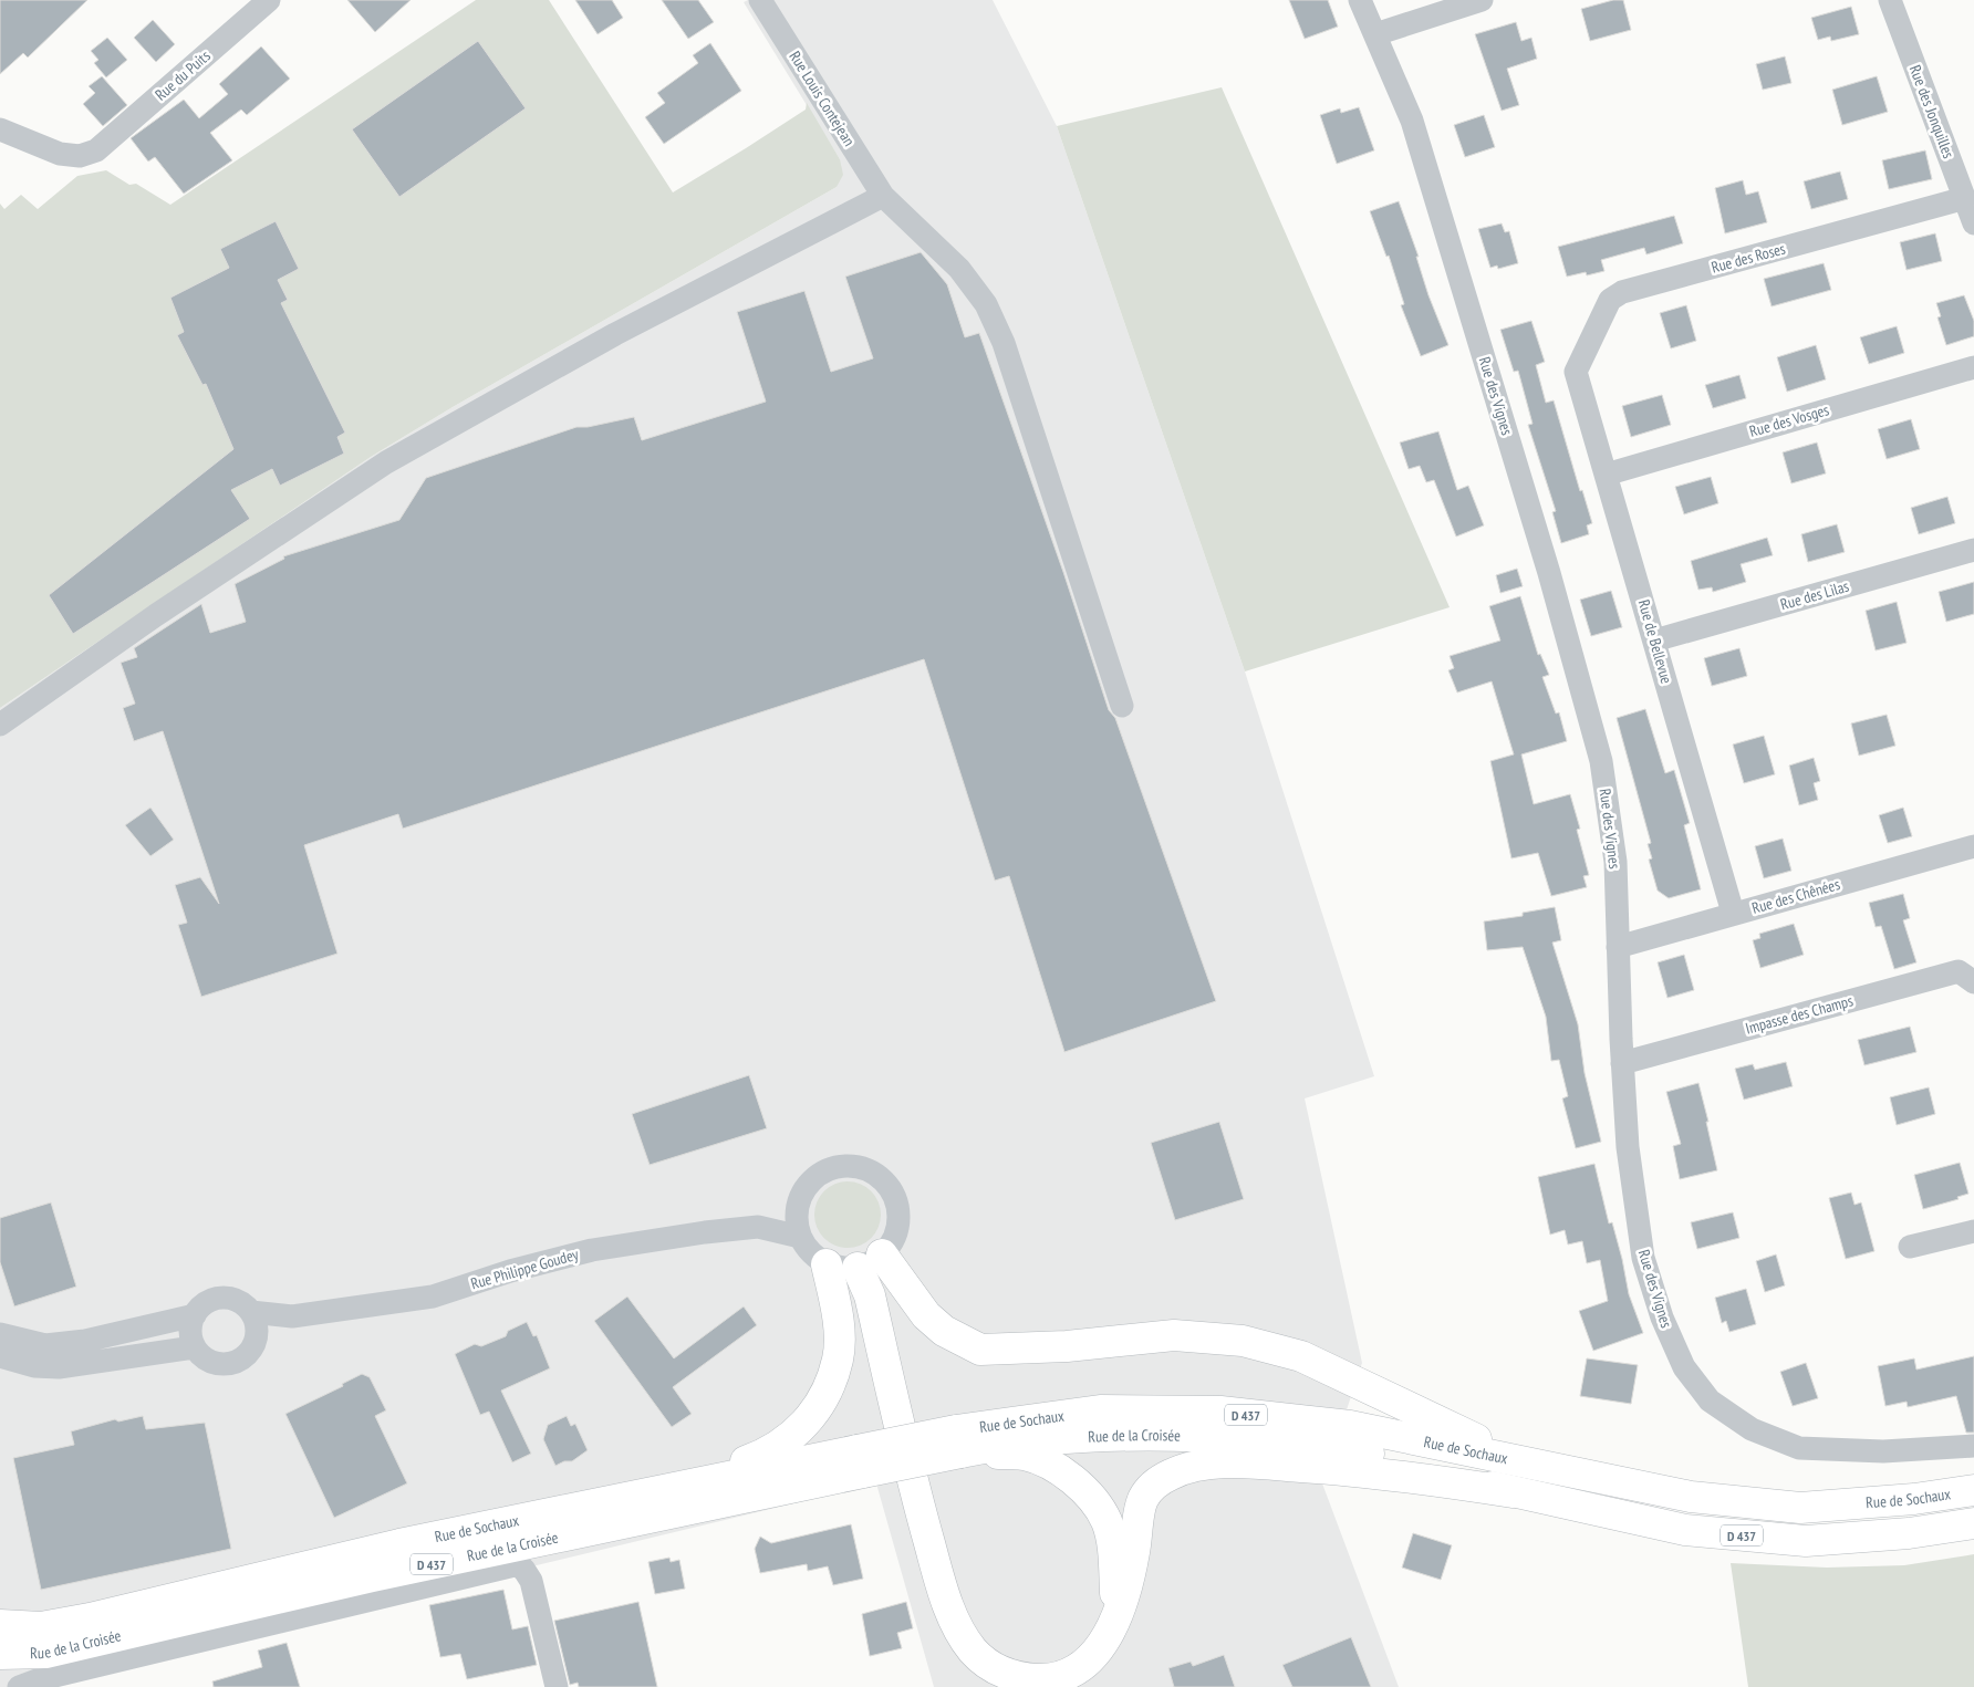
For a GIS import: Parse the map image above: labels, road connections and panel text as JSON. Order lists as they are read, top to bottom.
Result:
{
  "streets": {
    "main road": ["D 437", "Rue de Sochaux", "Rue de la Croisée"],
    "street": [
      "Rue du Puits",
      "Rue Louis Contejean",
      "Rue des Jonquilles",
      "Rue des Roses",
      "Rue des Vignes",
      "Rue des Vosges",
      "Rue des Lilas",
      "Rue de Bellevue",
      "Rue des Chênées",
      "Impasse des Champs",
      "Rue Philippe Goudey"
    ]
  },
  "crossings": [
    ["Rue des Jonquilles", "Rue des Roses"],
    ["Rue des Roses", "Rue de Bellevue"],
    ["Rue des Vignes", "Rue des Chênées"],
    ["Rue des Vignes", "Impasse des Champs"],
    ["Rue des Vosges", "Rue de Bellevue"],
    ["Rue des Lilas", "Rue de Bellevue"],
    ["Rue de Bellevue", "Rue des Chênées"],
    ["D 437", "Rue de Sochaux"],
    ["D 437", "Rue de la Croisée"],
    ["Rue de Sochaux", "Rue de la Croisée"]
  ]
}
